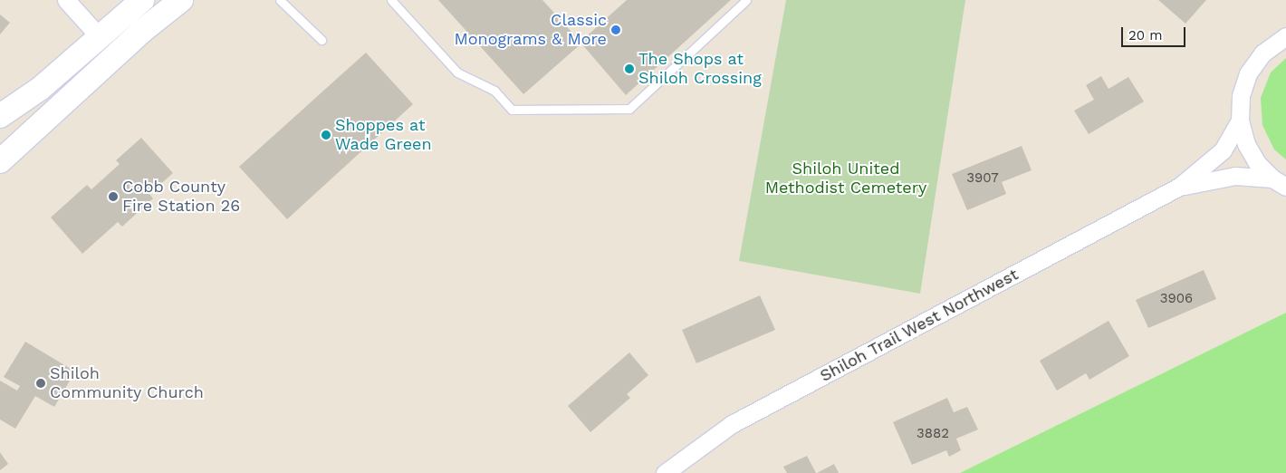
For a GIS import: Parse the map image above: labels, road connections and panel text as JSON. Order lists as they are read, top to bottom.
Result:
{
  "streets": {
    "street": ["Shiloh Trail West Northwest"]
  },
  "parks": ["Shiloh United Methodist Cemetery"],
  "places": [
    "Classic Monograms & More",
    "The Shops at Shiloh Crossing",
    "Shoppes at Wade Green",
    "Cobb County Fire Station 26",
    "Shiloh Community Church"
  ],
  "house_numbers": ["3907", "3906", "3882"],
  "scale_bar": "20 m"
}
